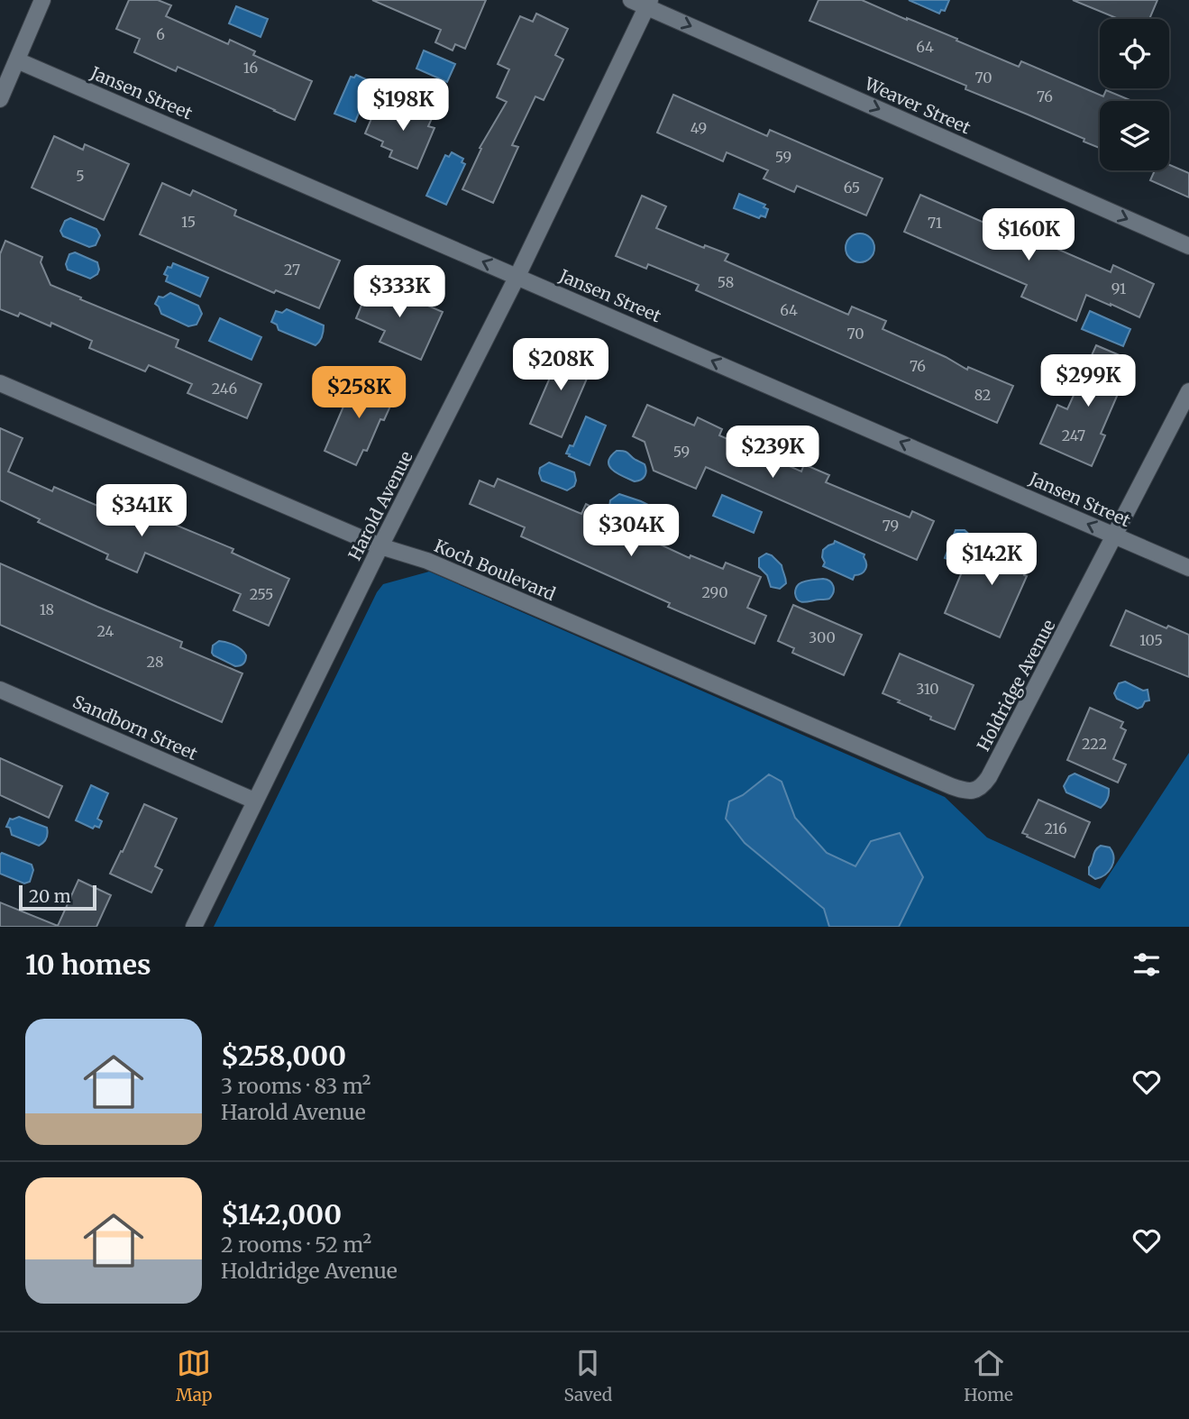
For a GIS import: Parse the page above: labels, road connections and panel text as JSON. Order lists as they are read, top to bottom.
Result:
{
  "streets": {
    "street": [
      "Jansen Street",
      "Weaver Street",
      "Harold Avenue",
      "Koch Boulevard",
      "Holdridge Avenue",
      "Sandborn Street"
    ]
  },
  "crossings": [
    ["Jansen Street", "Harold Avenue"],
    ["Jansen Street", "Holdridge Avenue"],
    ["Weaver Street", "Harold Avenue"],
    ["Harold Avenue", "Koch Boulevard"],
    ["Harold Avenue", "Sandborn Street"],
    ["Koch Boulevard", "Holdridge Avenue"]
  ],
  "one_way": ["Jansen Street", "Weaver Street"],
  "house_numbers": [
    "6",
    "64",
    "16",
    "70",
    "76",
    "49",
    "59",
    "5",
    "65",
    "15",
    "71",
    "27",
    "58",
    "91",
    "64",
    "70",
    "76",
    "246",
    "82",
    "247",
    "59",
    "79",
    "290",
    "255",
    "18",
    "24",
    "300",
    "105",
    "28",
    "310",
    "222",
    "216"
  ],
  "scale_bar": "20 m",
  "page": {
    "price": [
      "$198K",
      "$160K",
      "$333K",
      "$208K",
      "$299K",
      "$258K",
      "$239K",
      "$341K",
      "$304K",
      "$142K"
    ],
    "scale": "20 m",
    "heading": "10 homes",
    "list": [
      {
        "name": "$258,000",
        "note": "3 rooms · 83 m² · Harold Avenue"
      },
      {
        "name": "$142,000",
        "note": "2 rooms · 52 m² · Holdridge Avenue"
      }
    ],
    "tabs": ["Map", "Saved", "Home"]
  }
}
